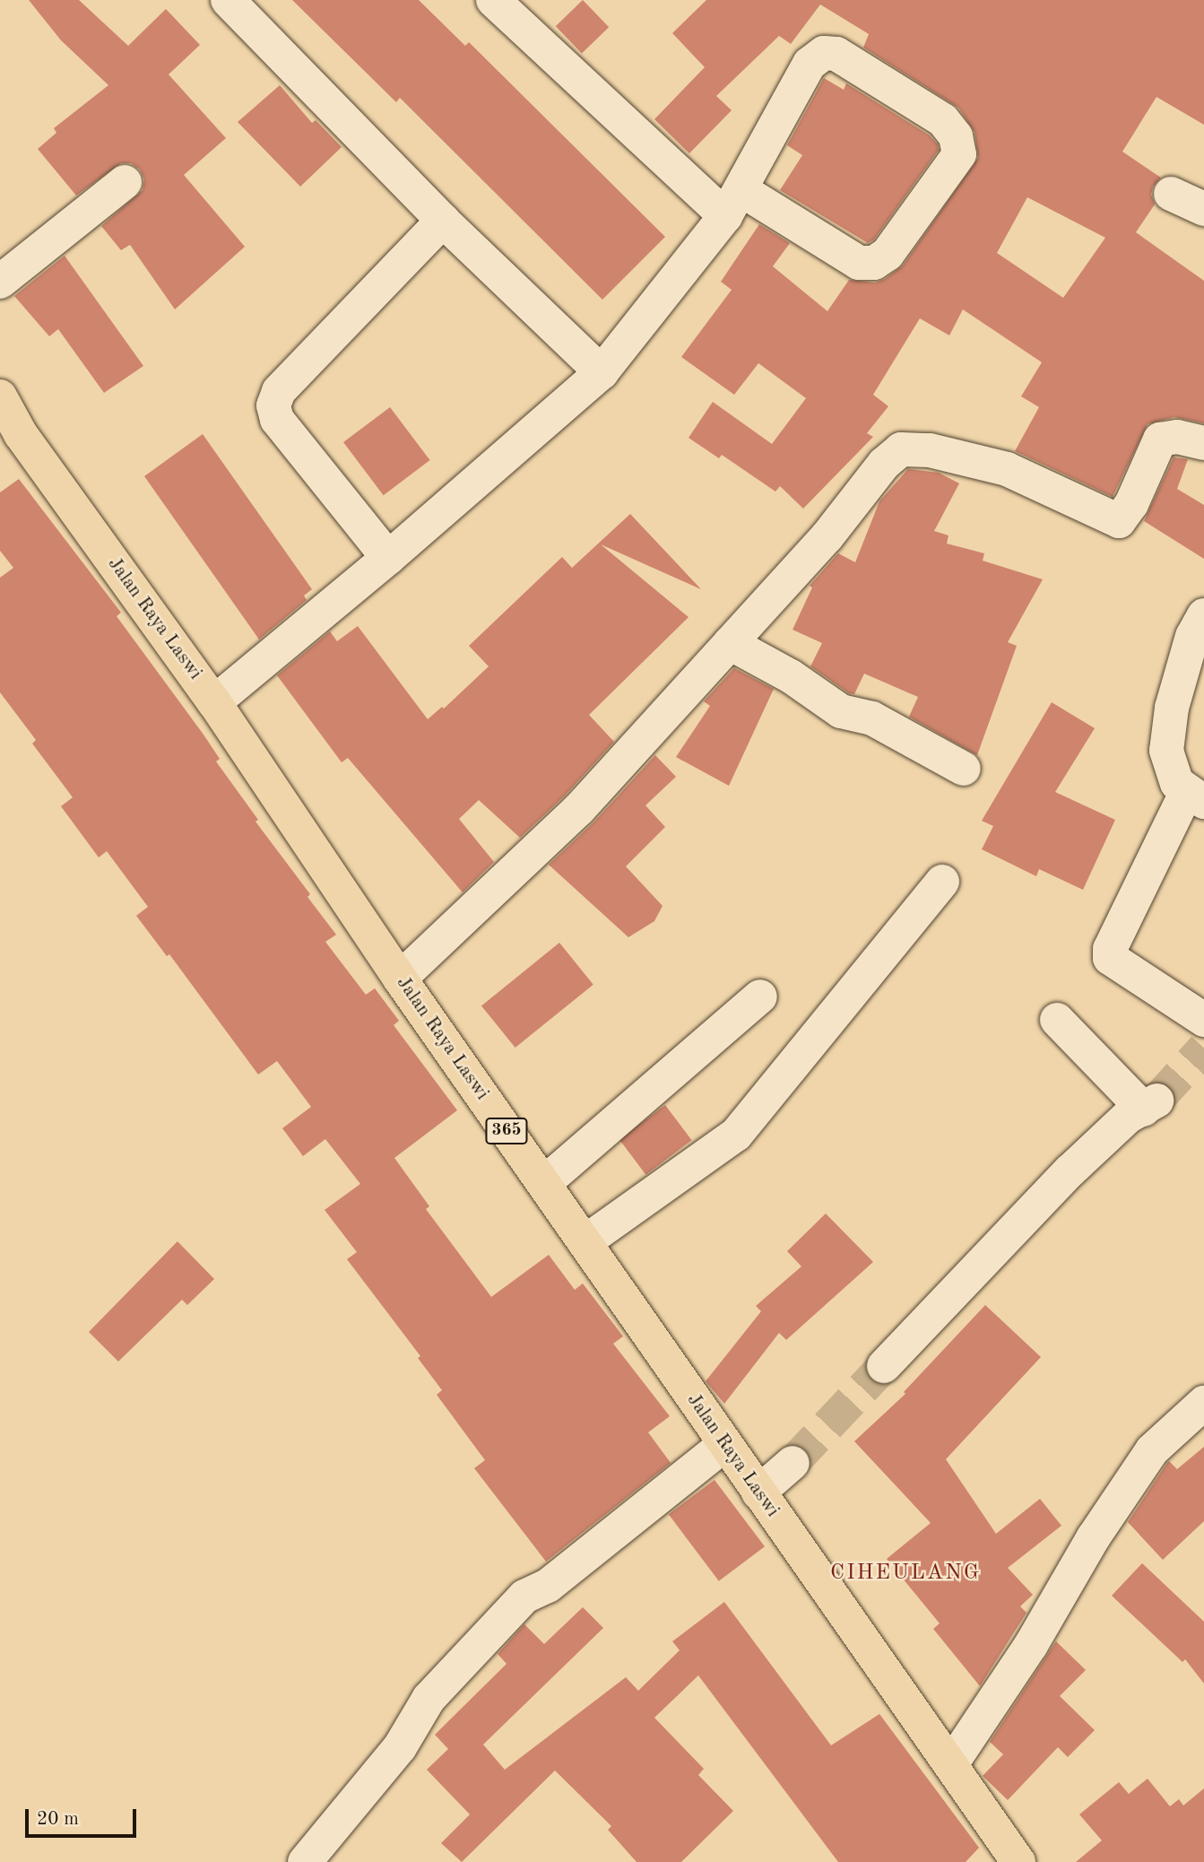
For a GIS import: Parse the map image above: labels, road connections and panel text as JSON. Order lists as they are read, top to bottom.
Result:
{
  "streets": {
    "main road": ["Jalan Raya Laswi", "365"]
  },
  "districts": ["CIHEULANG"],
  "scale_bar": "20 m"
}
